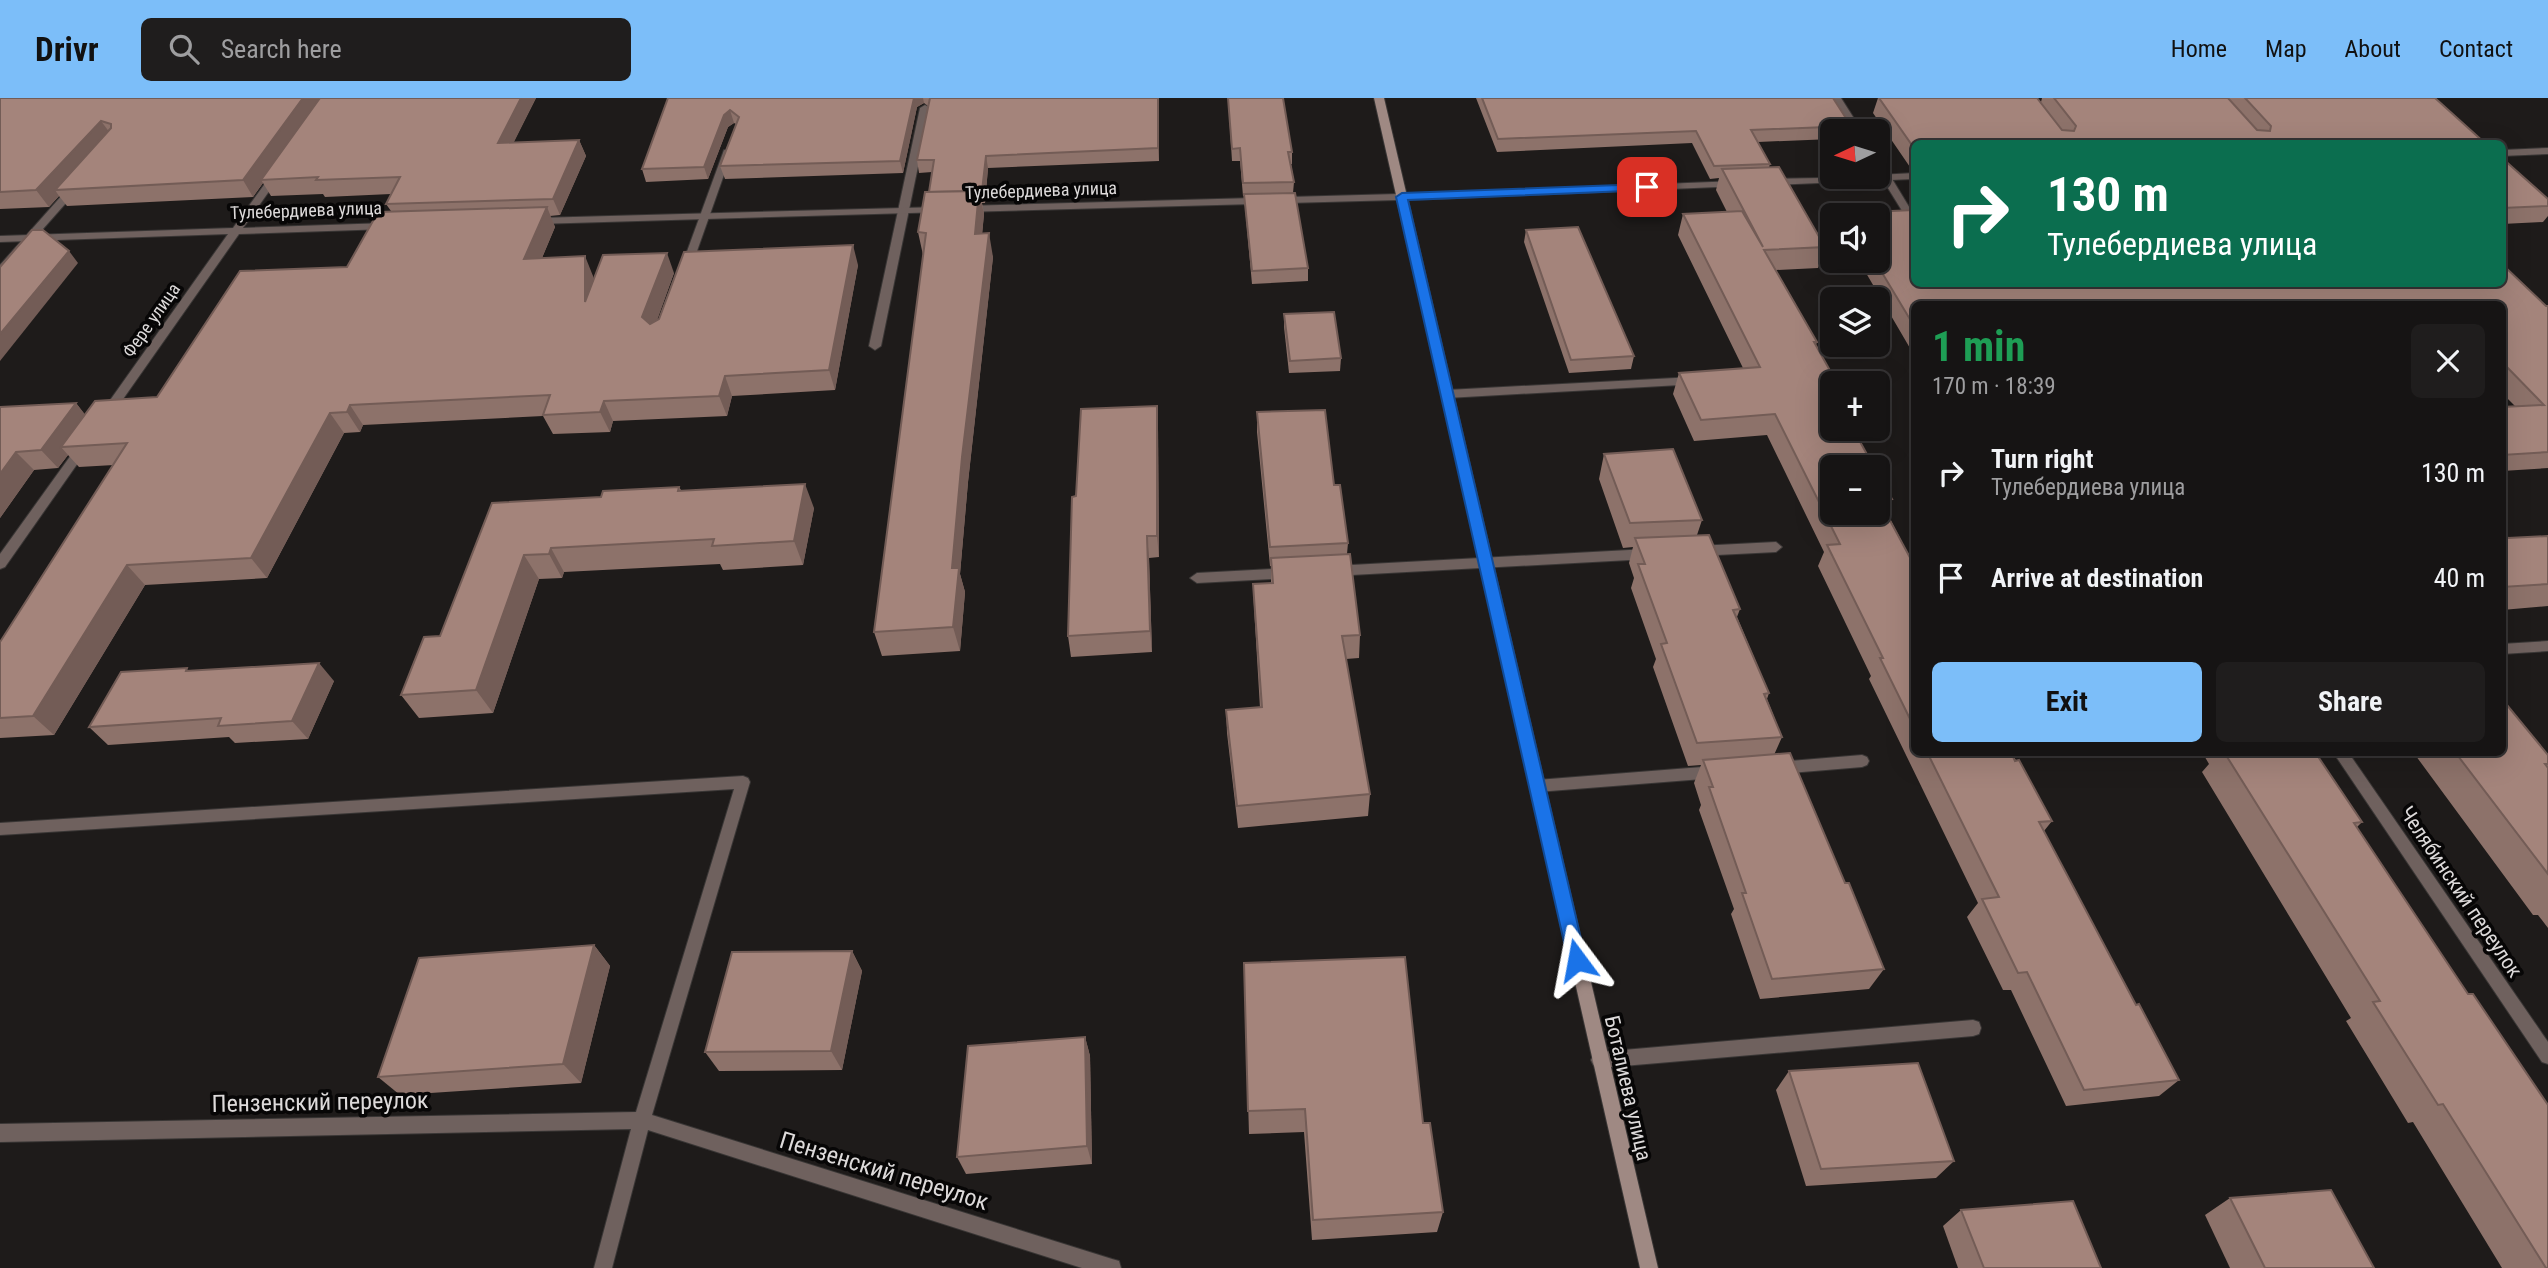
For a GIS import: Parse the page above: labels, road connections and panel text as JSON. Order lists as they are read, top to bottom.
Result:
{
  "streets": {
    "street": [
      "Тулебердиева улица",
      "Фере улица",
      "Челябинский переулок",
      "Боталиева улица",
      "Пензенский переулок"
    ]
  },
  "crossings": [
    ["Тулебердиева улица", "Фере улица"],
    ["Тулебердиева улица", "Боталиева улица"]
  ],
  "north": "left",
  "page": {
    "header": "Drivr",
    "search": "Search here",
    "nav": [
      "Home",
      "Map",
      "About",
      "Contact"
    ],
    "map_buttons": ["+", "−"],
    "turn": ["130 m", "Тулебердиева улица"],
    "heading": ["1 min", "170 m · 18:39"],
    "list": [
      {
        "name": "Turn right",
        "note": "Тулебердиева улица",
        "value": "130 m"
      },
      {
        "name": "Arrive at destination",
        "value": "40 m"
      }
    ],
    "buttons": ["Exit", "Share"]
  }
}
